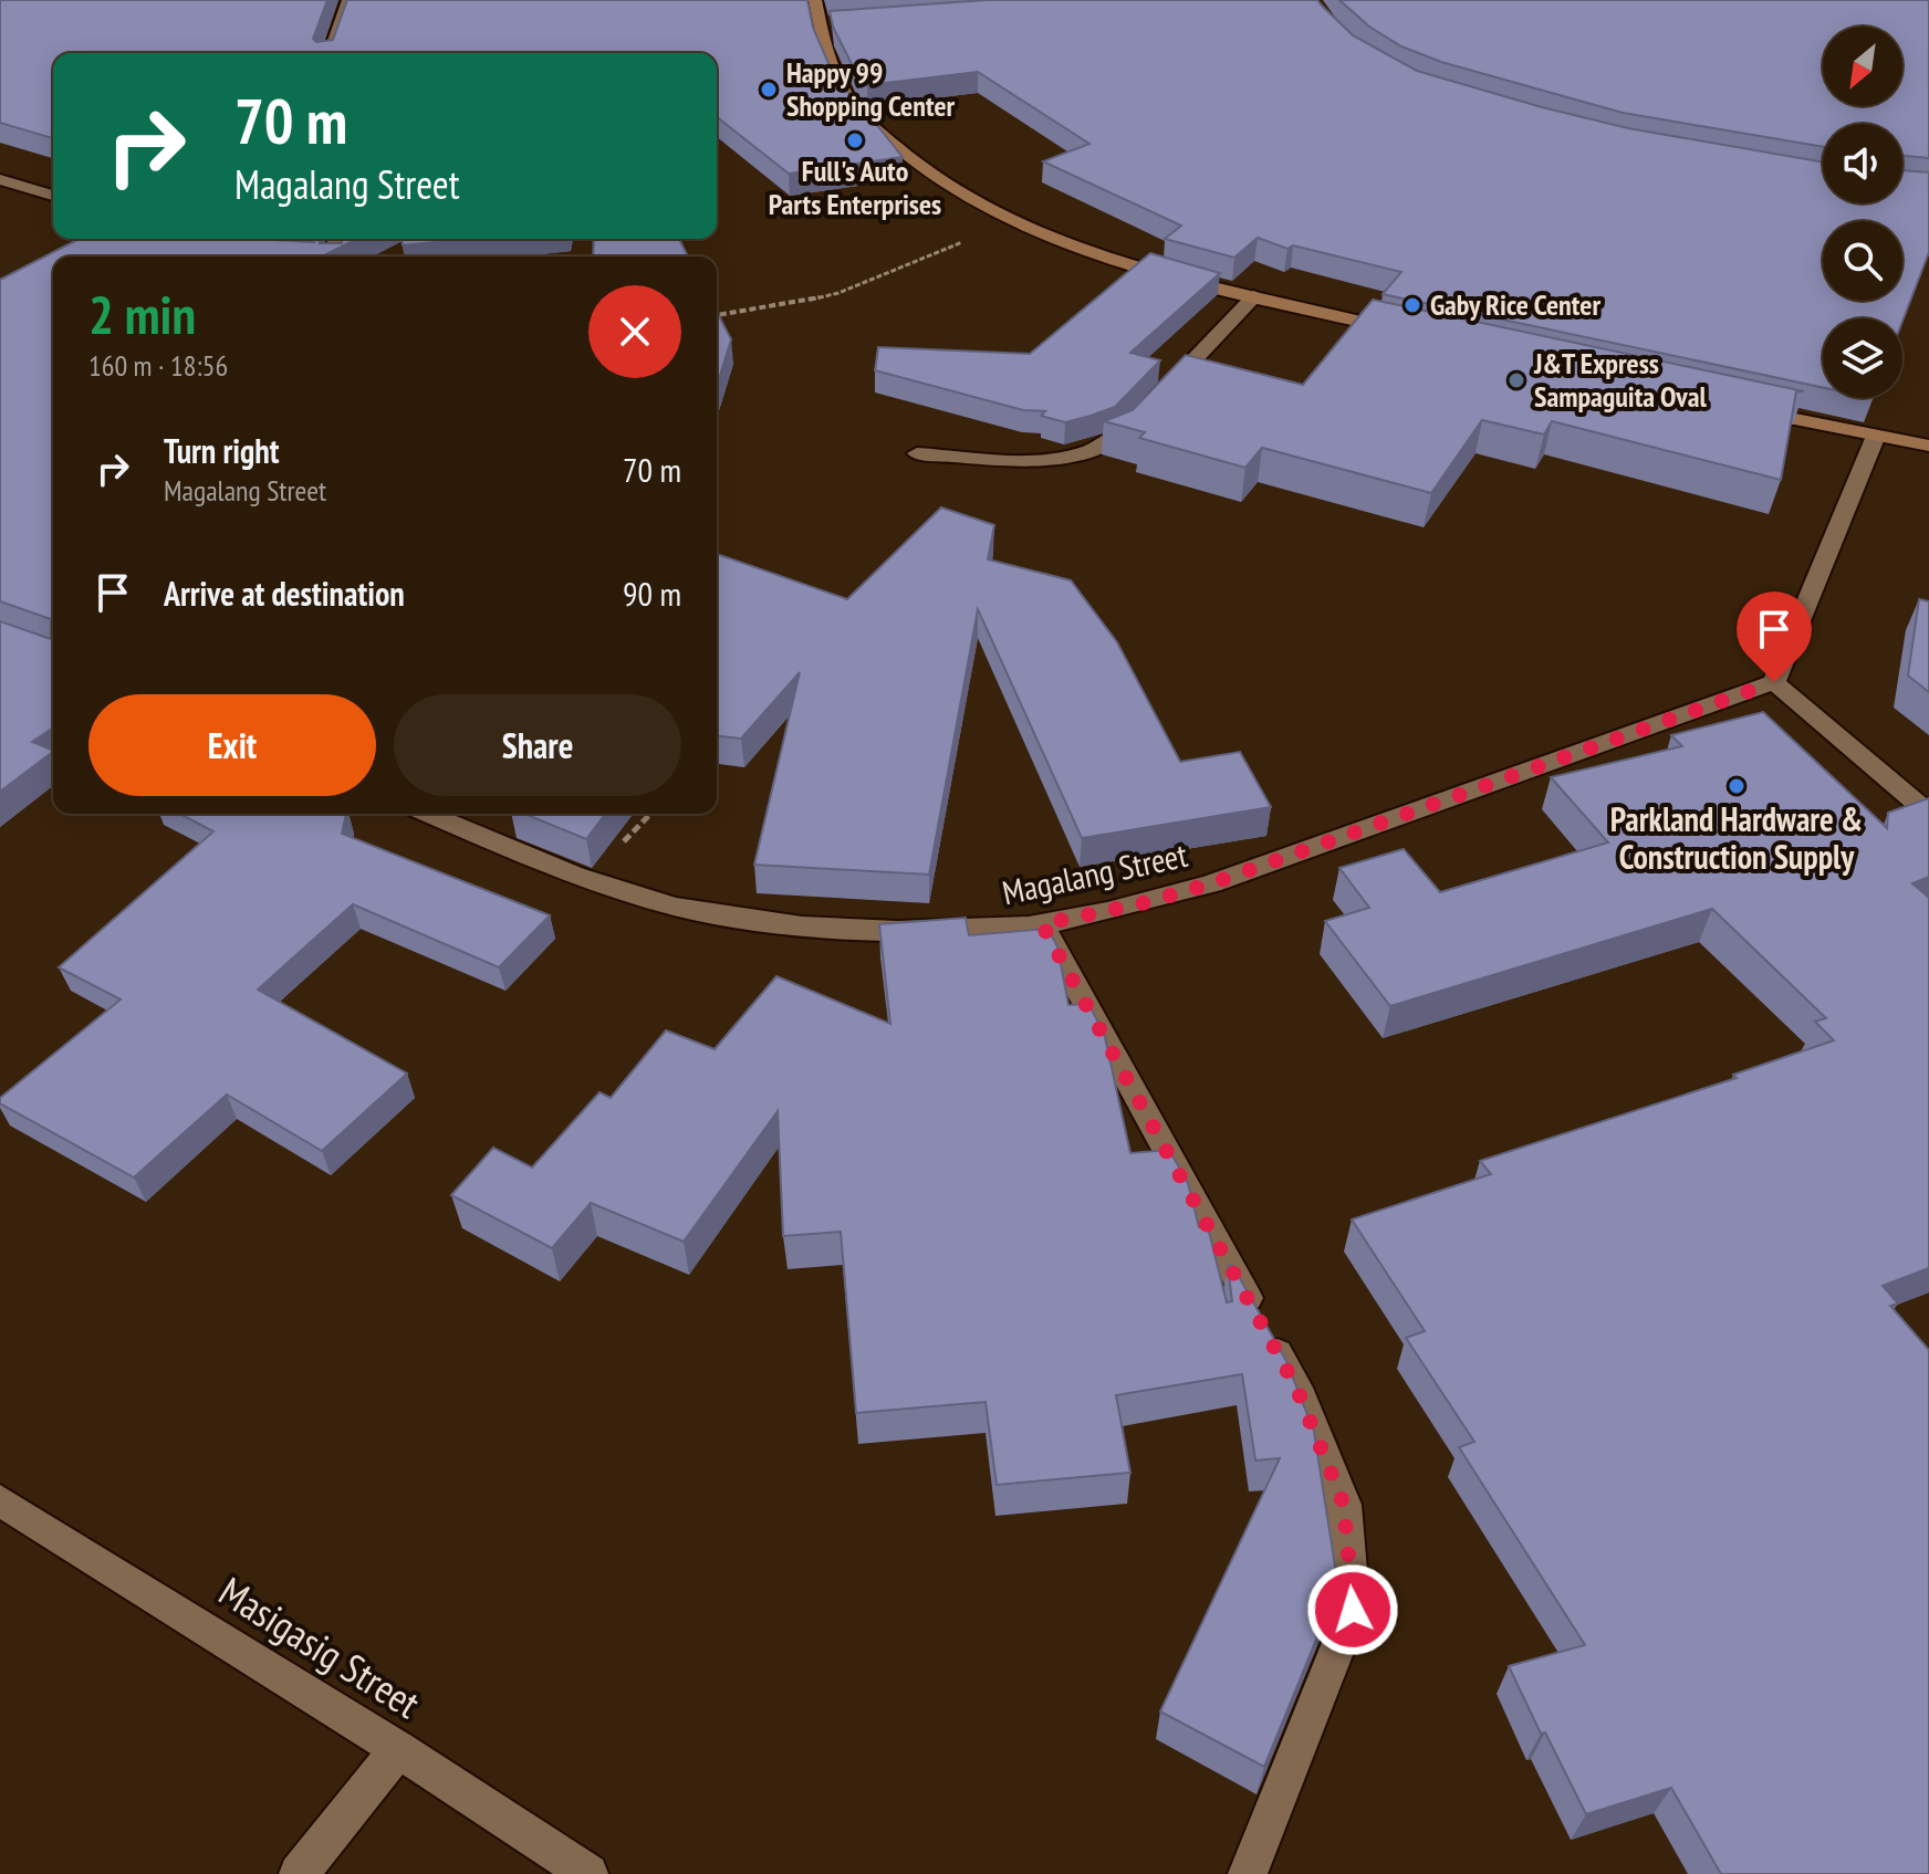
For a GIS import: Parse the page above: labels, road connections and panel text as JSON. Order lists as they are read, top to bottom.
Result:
{
  "streets": {
    "street": ["Magalang Street", "Masigasig Street"]
  },
  "places": [
    "Happy 99 Shopping Center",
    "Full's Auto Parts Enterprises",
    "Gaby Rice Center",
    "J&T Express Sampaguita Oval",
    "Parkland Hardware & Construction Supply"
  ],
  "north": "bottom left",
  "page": {
    "turn": ["70 m", "Magalang Street"],
    "heading": ["2 min", "160 m · 18:56"],
    "list": [
      {
        "name": "Turn right",
        "note": "Magalang Street",
        "value": "70 m"
      },
      {
        "name": "Arrive at destination",
        "value": "90 m"
      }
    ],
    "buttons": ["Exit", "Share"]
  }
}
